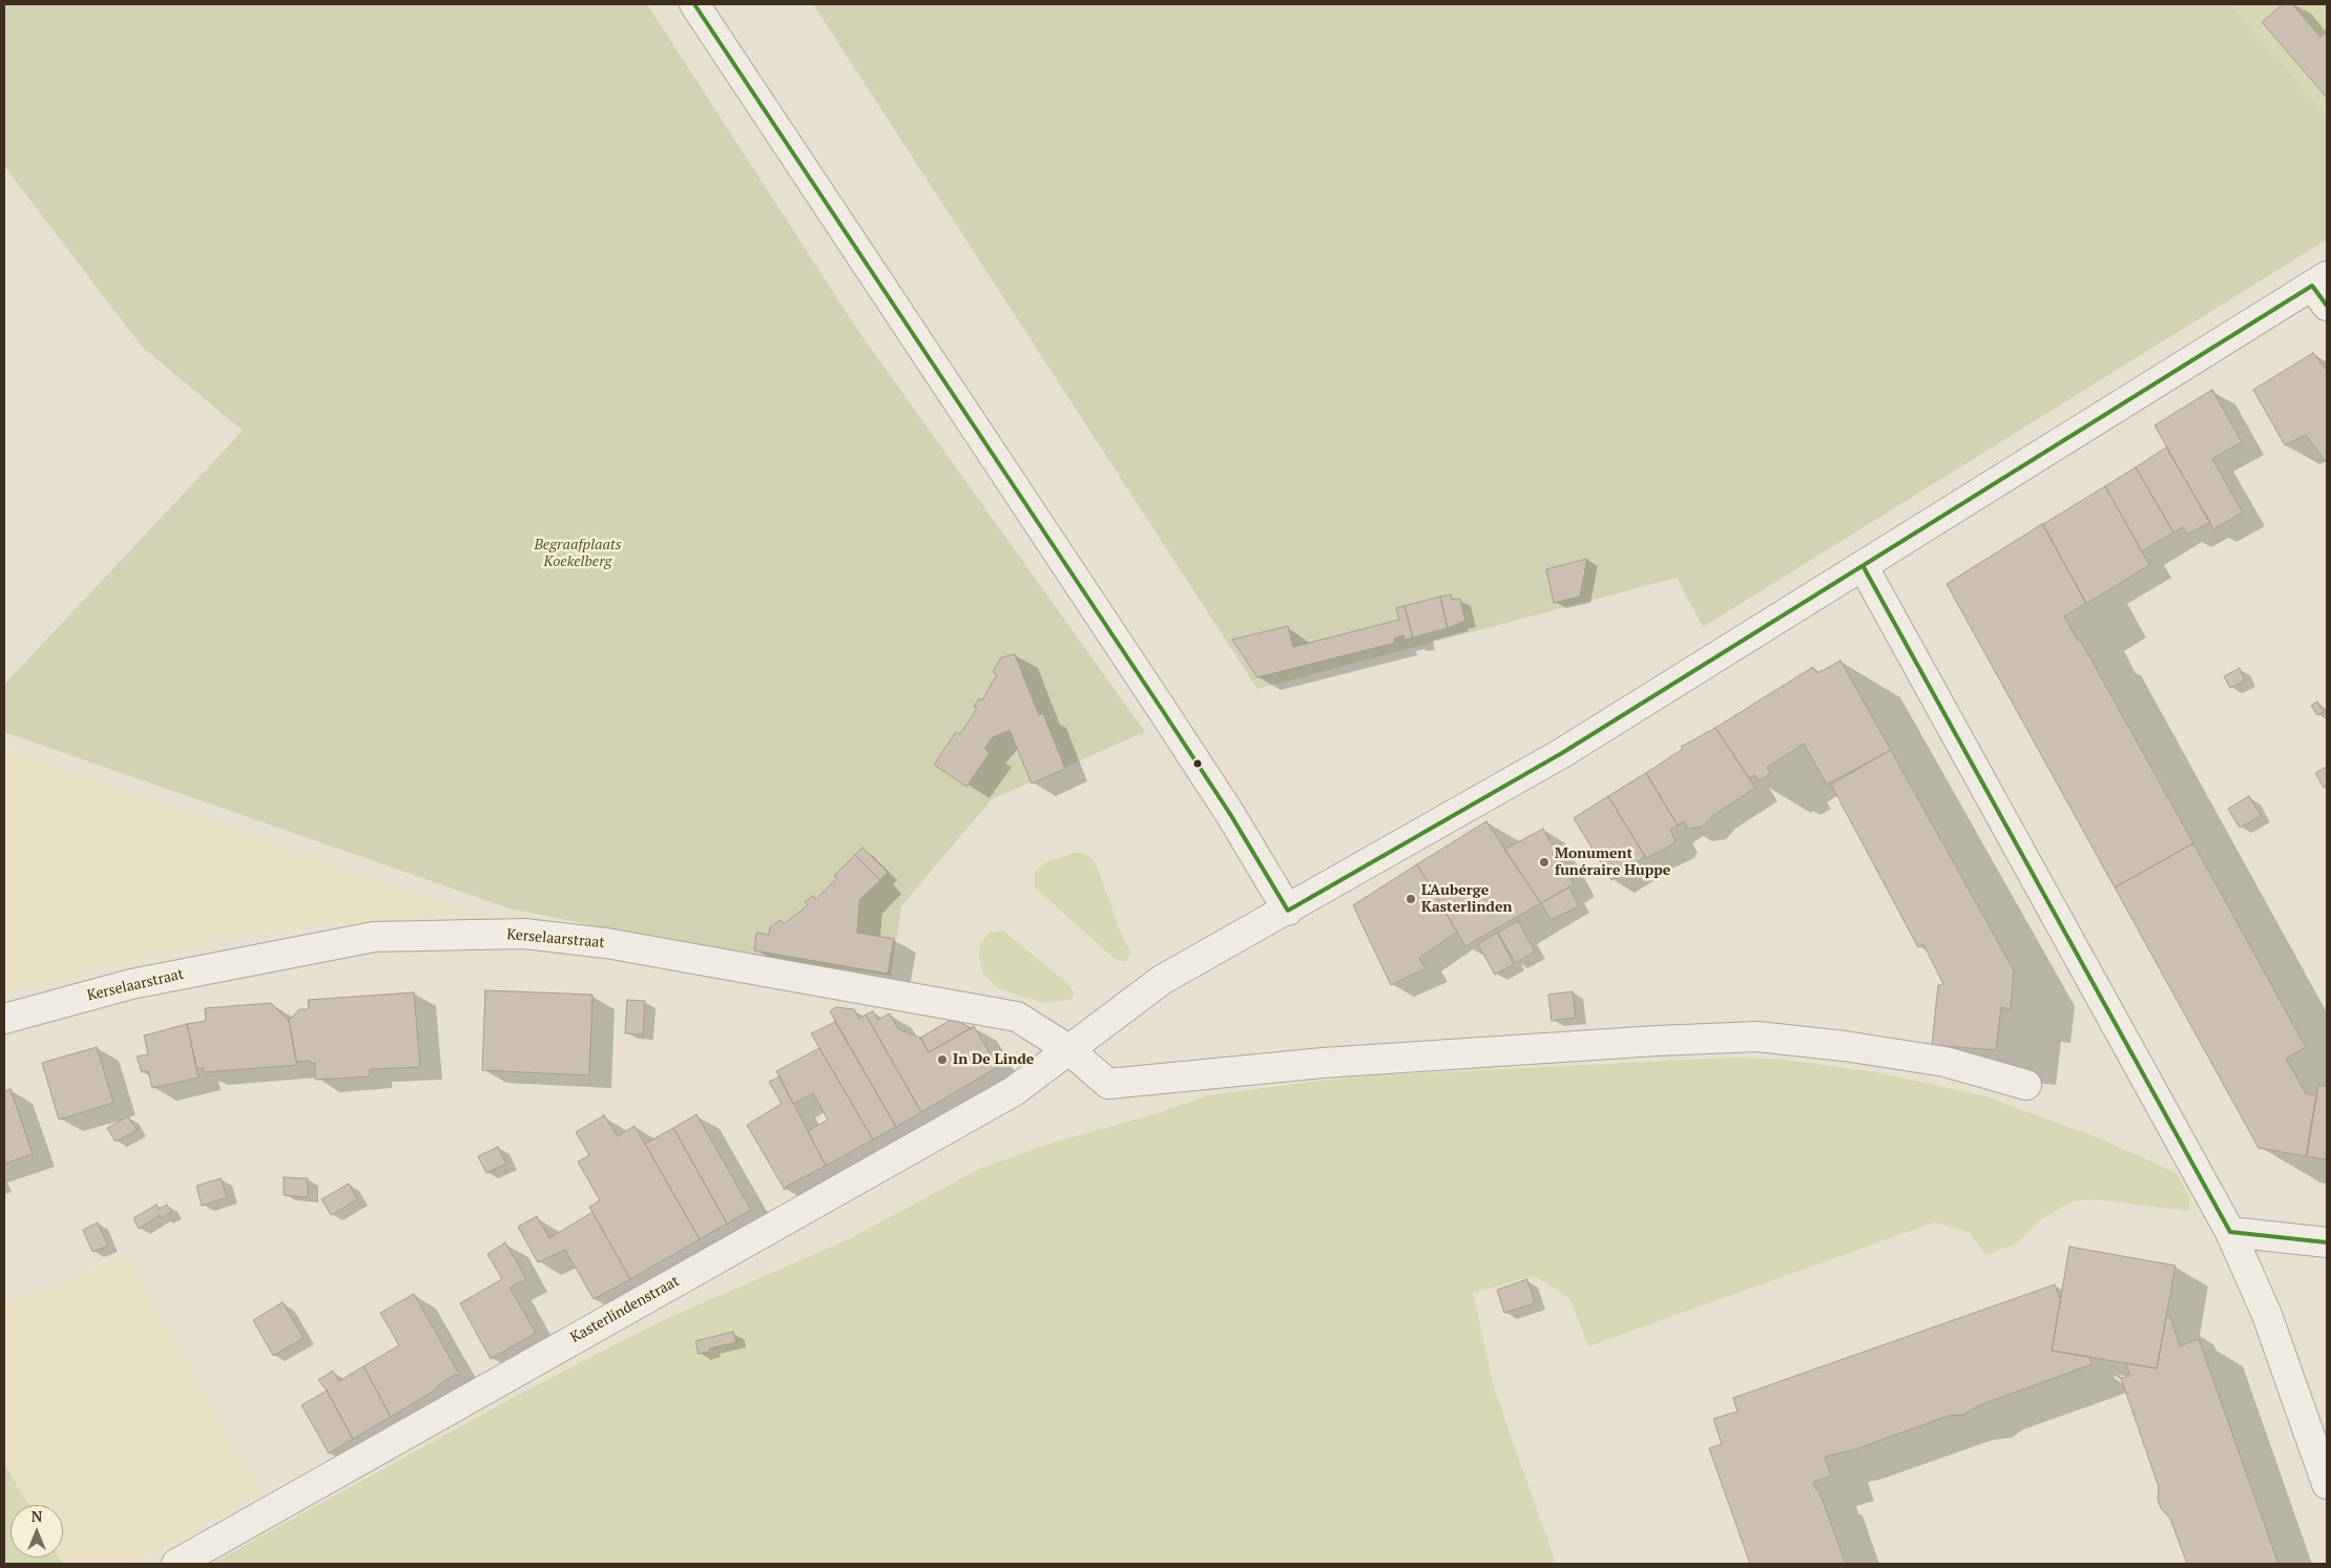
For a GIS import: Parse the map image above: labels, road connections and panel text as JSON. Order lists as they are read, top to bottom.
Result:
{
  "streets": {
    "street": ["Kerselaarstraat", "Kasterlindenstraat"]
  },
  "crossings": [
    ["Kerselaarstraat", "Kasterlindenstraat"]
  ],
  "parks": ["Begraafplaats Koekelberg"],
  "places": ["Monument funéraire Huppe", "L'Auberge Kasterlinden", "In De Linde"],
  "north": "top"
}
